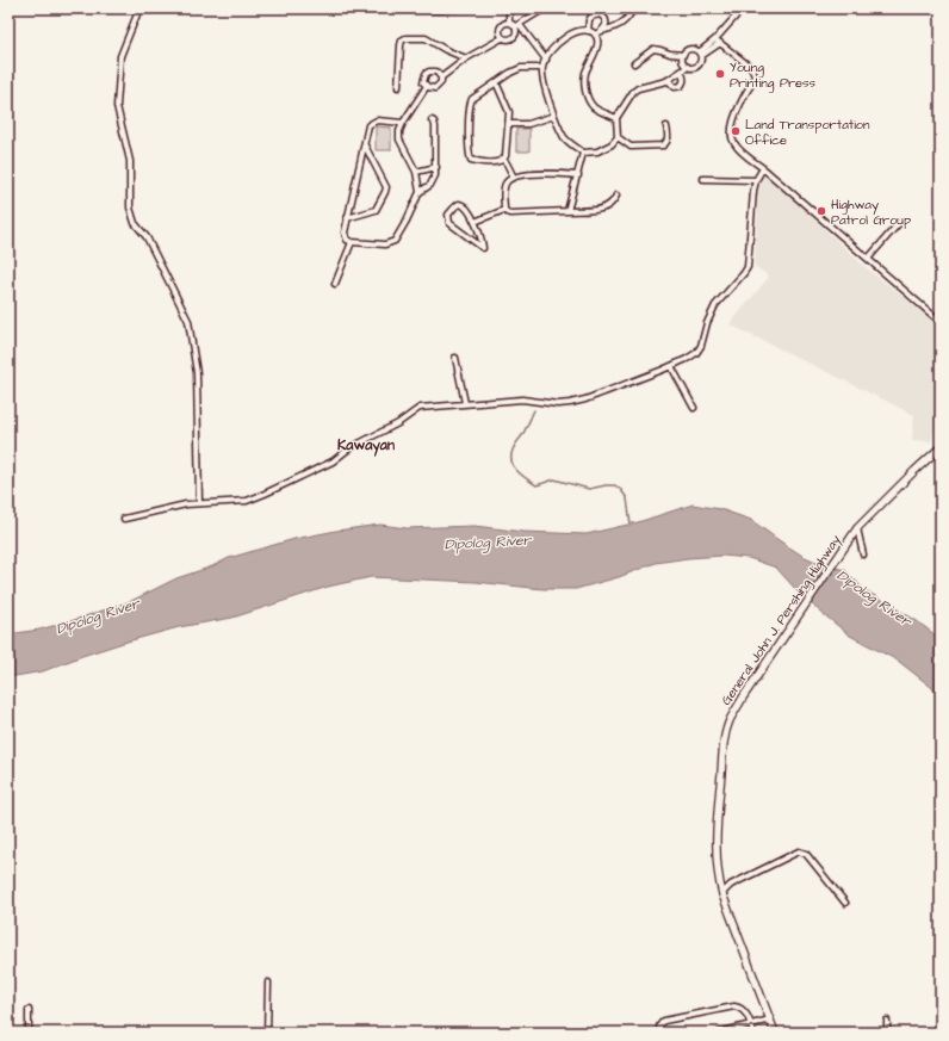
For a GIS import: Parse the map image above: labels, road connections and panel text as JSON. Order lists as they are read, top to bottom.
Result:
{
  "streets": {
    "main road": ["General John J. Pershing Highway"]
  },
  "districts": ["Kawayan"],
  "water": ["Dipolog River"],
  "places": ["Young Printing Press", "Land Transportation Office", "Highway Patrol Group"]
}
